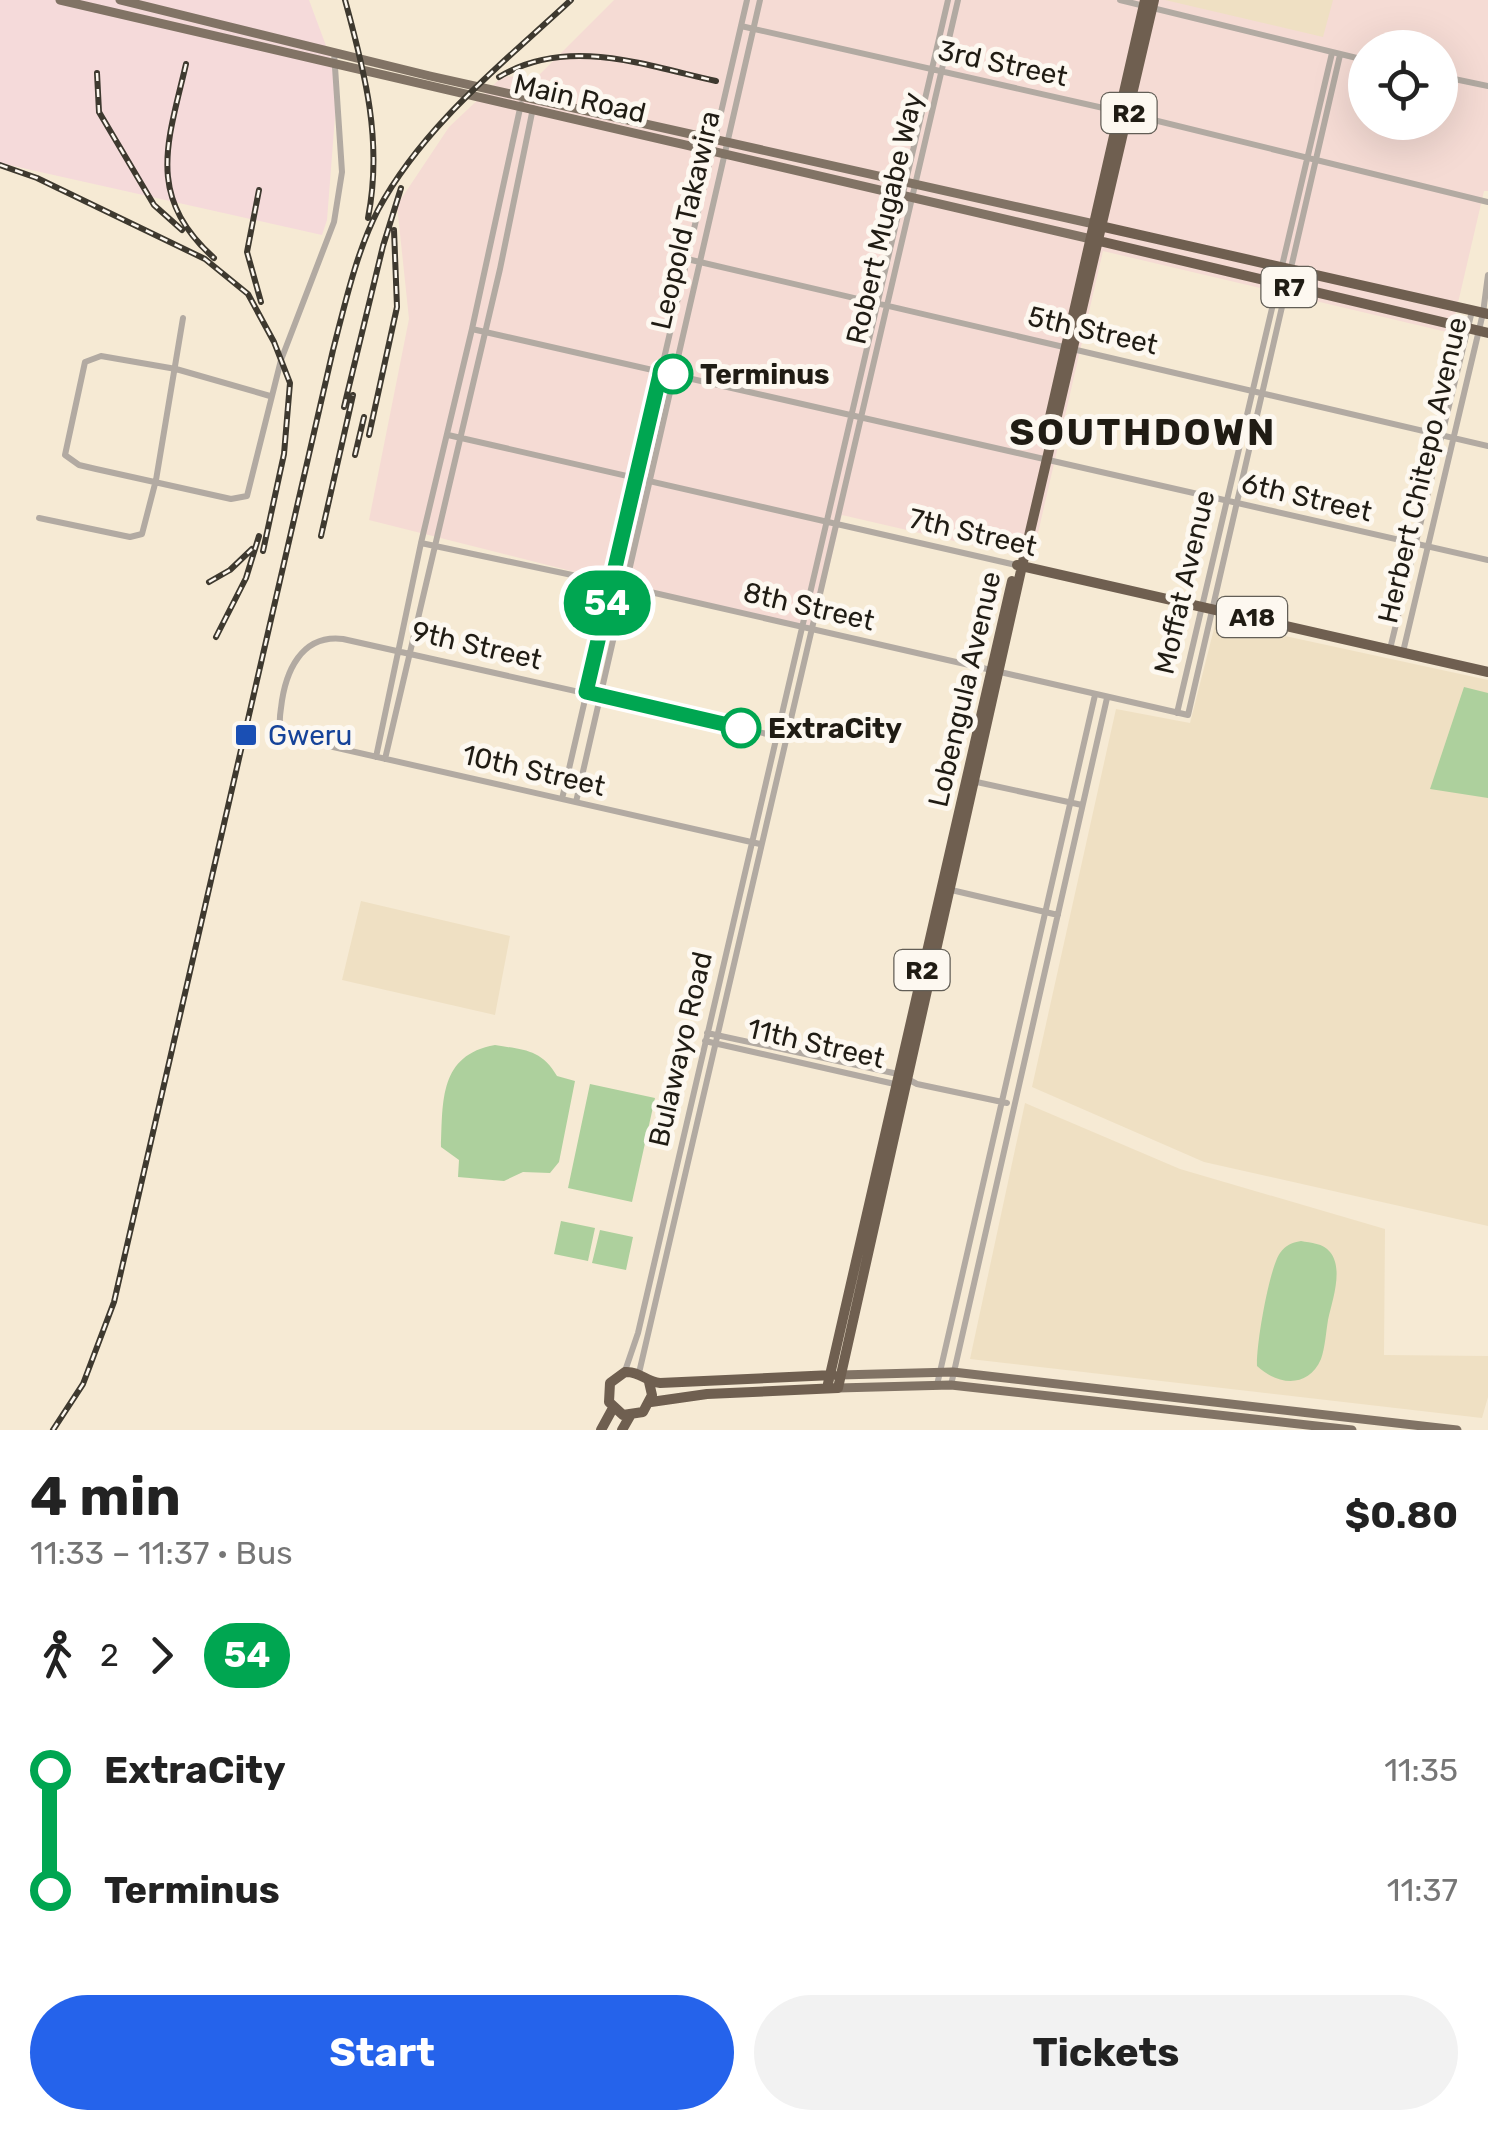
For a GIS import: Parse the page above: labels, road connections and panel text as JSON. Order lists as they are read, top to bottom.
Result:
{
  "streets": {
    "highway": [
      "R2",
      "R7",
      "7th Street",
      "A18",
      "Lobengula Avenue"
    ],
    "main road": ["Main Road"],
    "street": [
      "3rd Street",
      "Robert Mugabe Way",
      "Leopold Takawira",
      "5th Street",
      "Herbert Chitepo Avenue",
      "6th Street",
      "Moffat Avenue",
      "8th Street",
      "9th Street",
      "10th Street",
      "11th Street",
      "Bulawayo Road"
    ]
  },
  "crossings": [
    ["3rd Street", "Robert Mugabe Way"],
    ["3rd Street", "Leopold Takawira"],
    ["3rd Street", "Moffat Avenue"],
    ["3rd Street", "Lobengula Avenue"],
    ["Main Road", "Robert Mugabe Way"],
    ["Main Road", "Leopold Takawira"],
    ["Main Road", "R7"],
    ["Main Road", "Lobengula Avenue"],
    ["Robert Mugabe Way", "5th Street"],
    ["Robert Mugabe Way", "6th Street"],
    ["Robert Mugabe Way", "7th Street"],
    ["Robert Mugabe Way", "8th Street"],
    ["Robert Mugabe Way", "9th Street"],
    ["Robert Mugabe Way", "Bulawayo Road"],
    ["Leopold Takawira", "5th Street"],
    ["Leopold Takawira", "6th Street"],
    ["Leopold Takawira", "7th Street"],
    ["Leopold Takawira", "8th Street"],
    ["Leopold Takawira", "9th Street"],
    ["Leopold Takawira", "10th Street"],
    ["R7", "Herbert Chitepo Avenue"],
    ["R7", "Moffat Avenue"],
    ["R7", "Lobengula Avenue"],
    ["5th Street", "Herbert Chitepo Avenue"],
    ["5th Street", "Moffat Avenue"],
    ["5th Street", "Lobengula Avenue"],
    ["Herbert Chitepo Avenue", "6th Street"],
    ["Herbert Chitepo Avenue", "7th Street"],
    ["6th Street", "Moffat Avenue"],
    ["6th Street", "Lobengula Avenue"],
    ["7th Street", "Moffat Avenue"],
    ["7th Street", "Lobengula Avenue"],
    ["Moffat Avenue", "8th Street"],
    ["8th Street", "Lobengula Avenue"],
    ["9th Street", "10th Street"],
    ["9th Street", "Bulawayo Road"],
    ["Lobengula Avenue", "11th Street"],
    ["10th Street", "Bulawayo Road"],
    ["11th Street", "Bulawayo Road"]
  ],
  "districts": ["SOUTHDOWN"],
  "places": {
    "other": ["Terminus", "ExtraCity"],
    "transit": ["Gweru"]
  },
  "lines": ["bus line 54"],
  "page": {
    "on_map": "54",
    "heading": ["4 min", "11:33 – 11:37 · Bus", "$0.80"],
    "legs": ["2", "54"],
    "list": [
      {
        "name": "ExtraCity",
        "value": "11:35"
      },
      {
        "name": "Terminus",
        "value": "11:37"
      }
    ],
    "buttons": ["Start", "Tickets"]
  }
}
